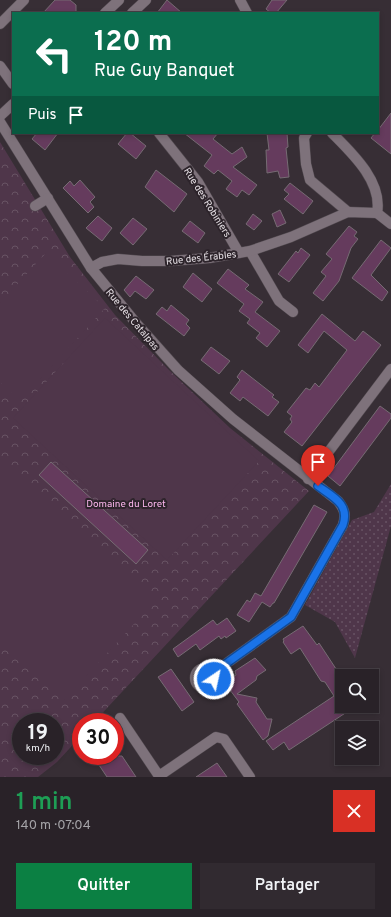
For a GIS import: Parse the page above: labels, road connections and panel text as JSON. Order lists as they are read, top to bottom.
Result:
{
  "streets": {
    "street": ["Rue des Robiniers", "Rue des Érables", "Rue des Catalpas"]
  },
  "crossings": [
    ["Rue des Robiniers", "Rue des Érables"],
    ["Rue des Érables", "Rue des Catalpas"]
  ],
  "parks": ["Domaine du Loret"],
  "page": {
    "turn": ["120 m", "Rue Guy Banquet"],
    "then": "Puis",
    "speed": "19 km/h",
    "limit": "30",
    "heading": ["1 min", "140 m · 07:04"],
    "buttons": ["Quitter", "Partager"]
  }
}
